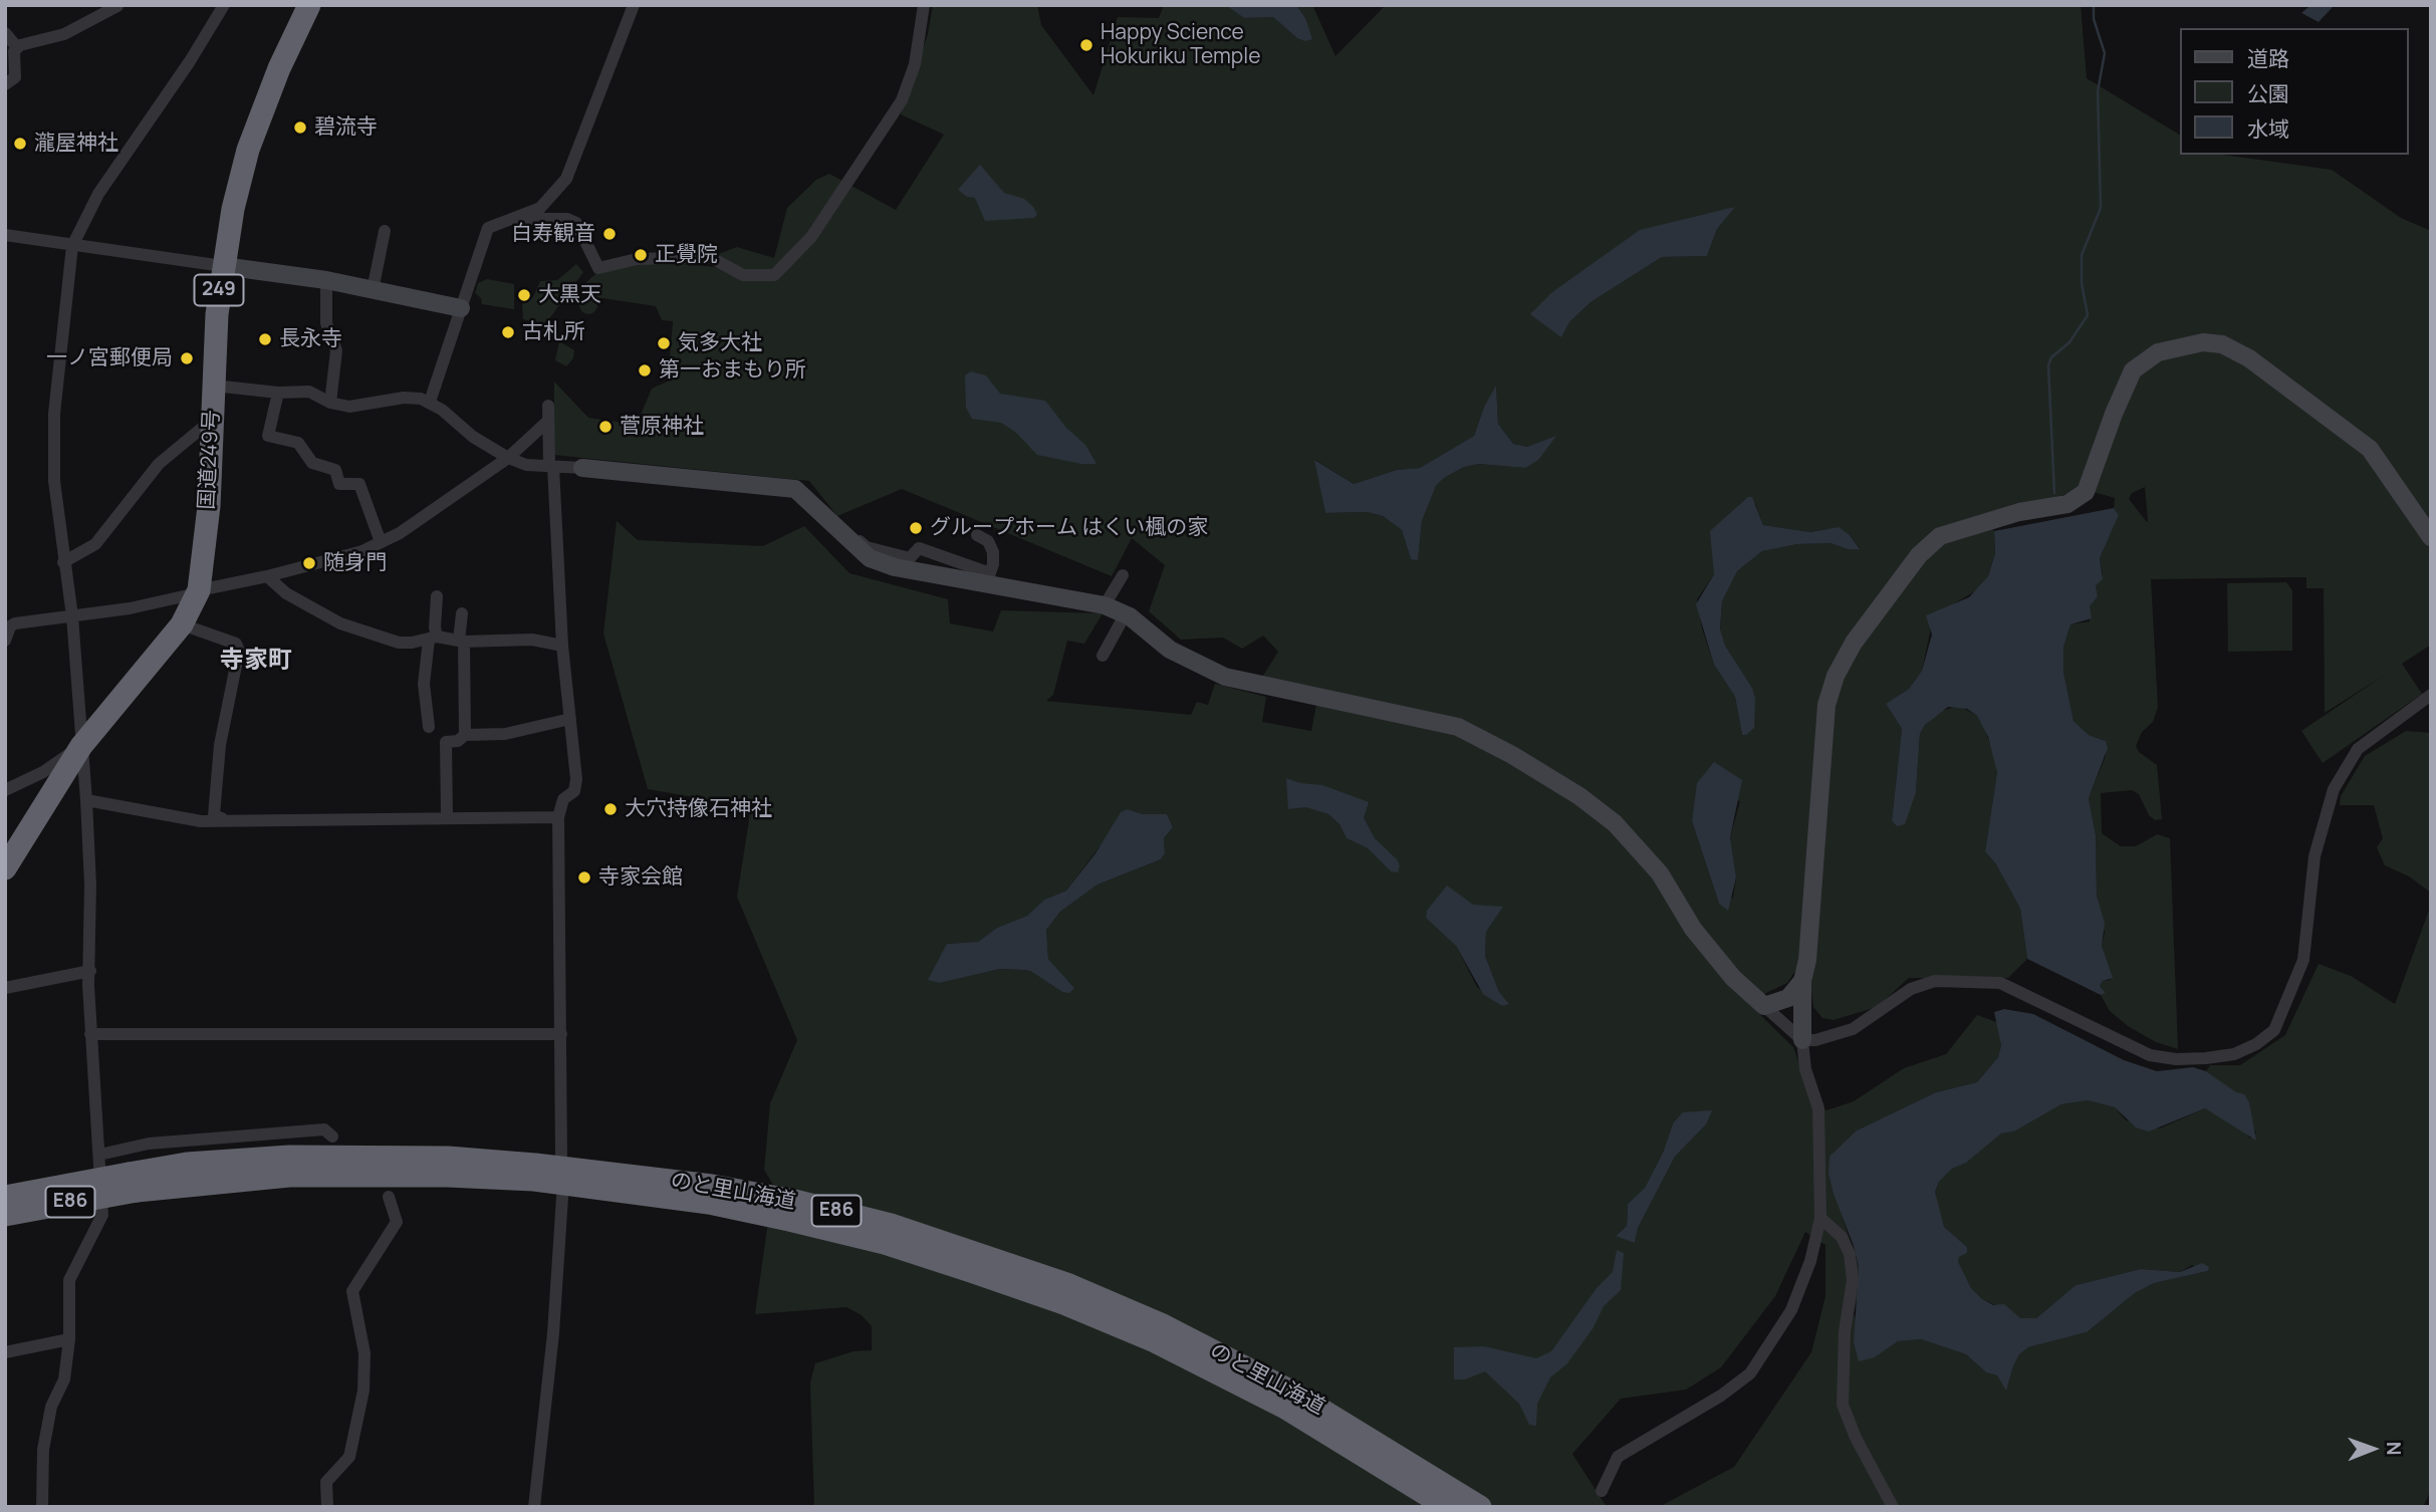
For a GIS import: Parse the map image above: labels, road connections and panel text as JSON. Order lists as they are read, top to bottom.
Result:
{
  "streets": {
    "highway": [
      "249",
      "国道249号",
      "のと里山海道",
      "E86"
    ]
  },
  "districts": ["寺家町"],
  "places": [
    "Happy Science Hokuriku Temple",
    "碧流寺",
    "瀧屋神社",
    "白寿観音",
    "正覺院",
    "大黒天",
    "古札所",
    "長永寺",
    "気多大社",
    "一ノ宮郵便局",
    "第一おまもり所",
    "菅原神社",
    "グループホーム はくい楓の家",
    "随身門",
    "大穴持像石神社",
    "寺家会館"
  ],
  "legend": ["道路", "公園", "水域"],
  "north": "right"
}
